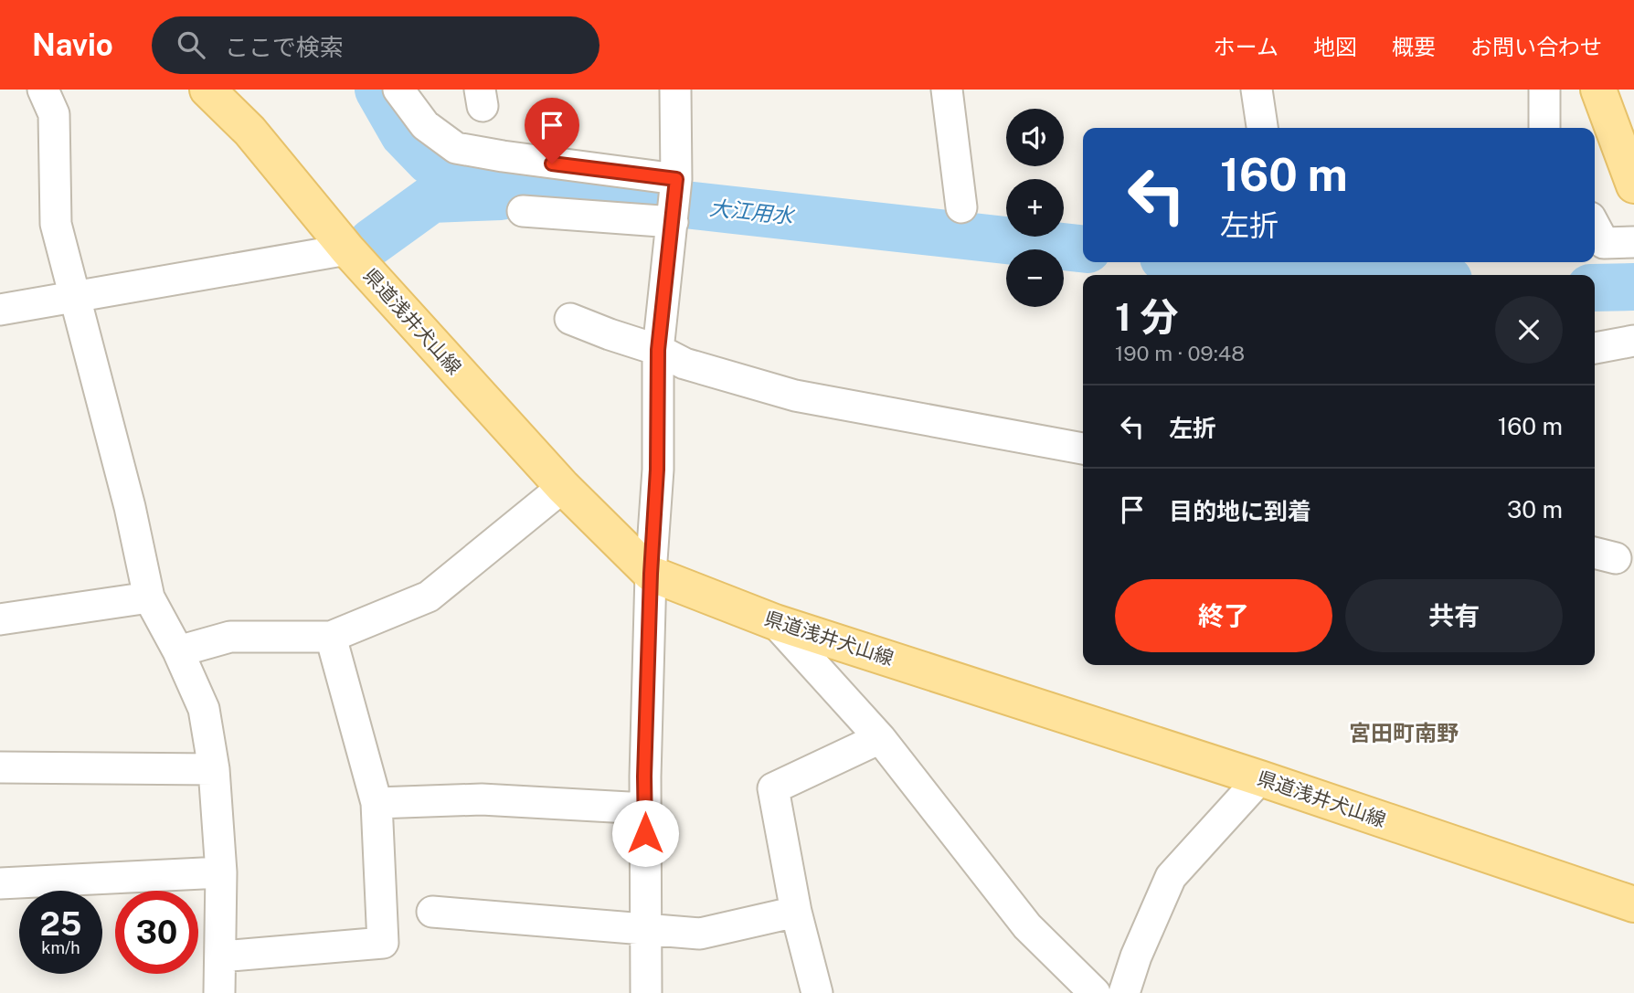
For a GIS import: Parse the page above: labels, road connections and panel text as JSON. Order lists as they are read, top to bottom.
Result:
{
  "streets": {
    "main road": ["県道浅井犬山線"]
  },
  "districts": ["宮田町南野"],
  "water": ["大江用水"],
  "page": {
    "header": "Navio",
    "search": "ここで検索",
    "nav": [
      "ホーム",
      "地図",
      "概要",
      "お問い合わせ"
    ],
    "map_buttons": ["+", "−"],
    "turn": ["160 m", "左折"],
    "heading": ["1 分", "190 m · 09:48"],
    "list": [
      {
        "name": "左折",
        "value": "160 m"
      },
      {
        "name": "目的地に到着",
        "value": "30 m"
      }
    ],
    "buttons": ["終了", "共有"],
    "speed": "25 km/h",
    "limit": "30"
  }
}
